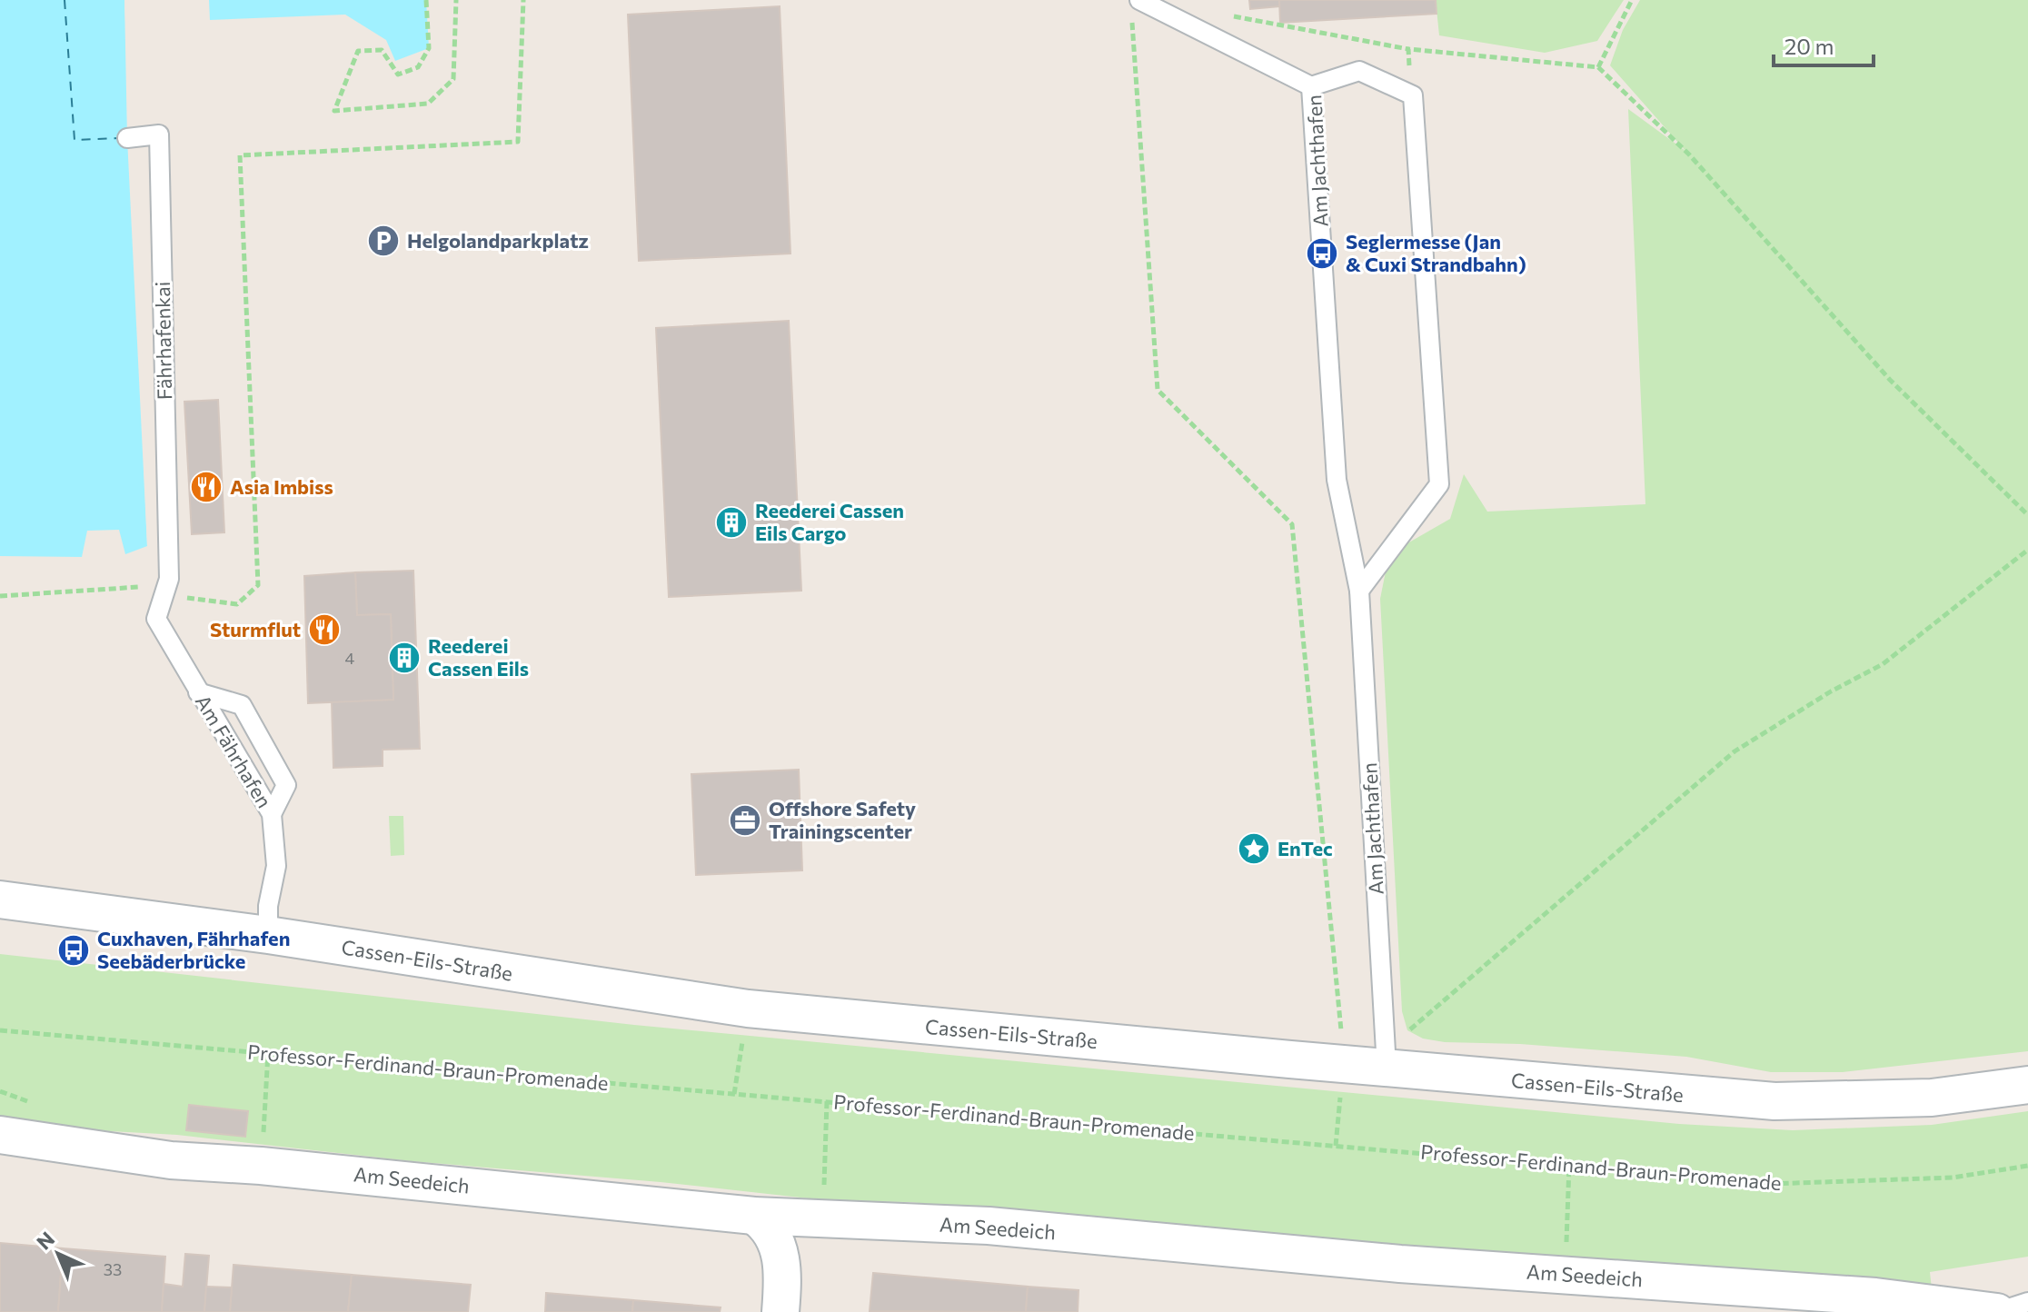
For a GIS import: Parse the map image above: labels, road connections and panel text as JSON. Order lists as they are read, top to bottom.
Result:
{
  "streets": {
    "street": ["Cassen-Eils-Straße", "Am Seedeich"],
    "lane": ["Am Jachthafen", "Fährhafenkai", "Am Fährhafen"],
    "path": ["Professor-Ferdinand-Braun-Promenade"]
  },
  "crossings": [
    ["Am Jachthafen", "Cassen-Eils-Straße"],
    ["Fährhafenkai", "Am Fährhafen"],
    ["Am Fährhafen", "Cassen-Eils-Straße"]
  ],
  "places": {
    "parking": ["Helgolandparkplatz"],
    "bus stop": ["Seglermesse (Jan & Cuxi Strandbahn)", "Cuxhaven, Fährhafen Seebäderbrücke"],
    "restaurant": ["Asia Imbiss", "Sturmflut"],
    "building": ["Reederei Cassen Eils Cargo", "Reederei Cassen Eils"],
    "office": ["Offshore Safety Trainingscenter"],
    "place": ["EnTec"]
  },
  "house_numbers": ["4", "33"],
  "scale_bar": "20 m",
  "north": "top left"
}
